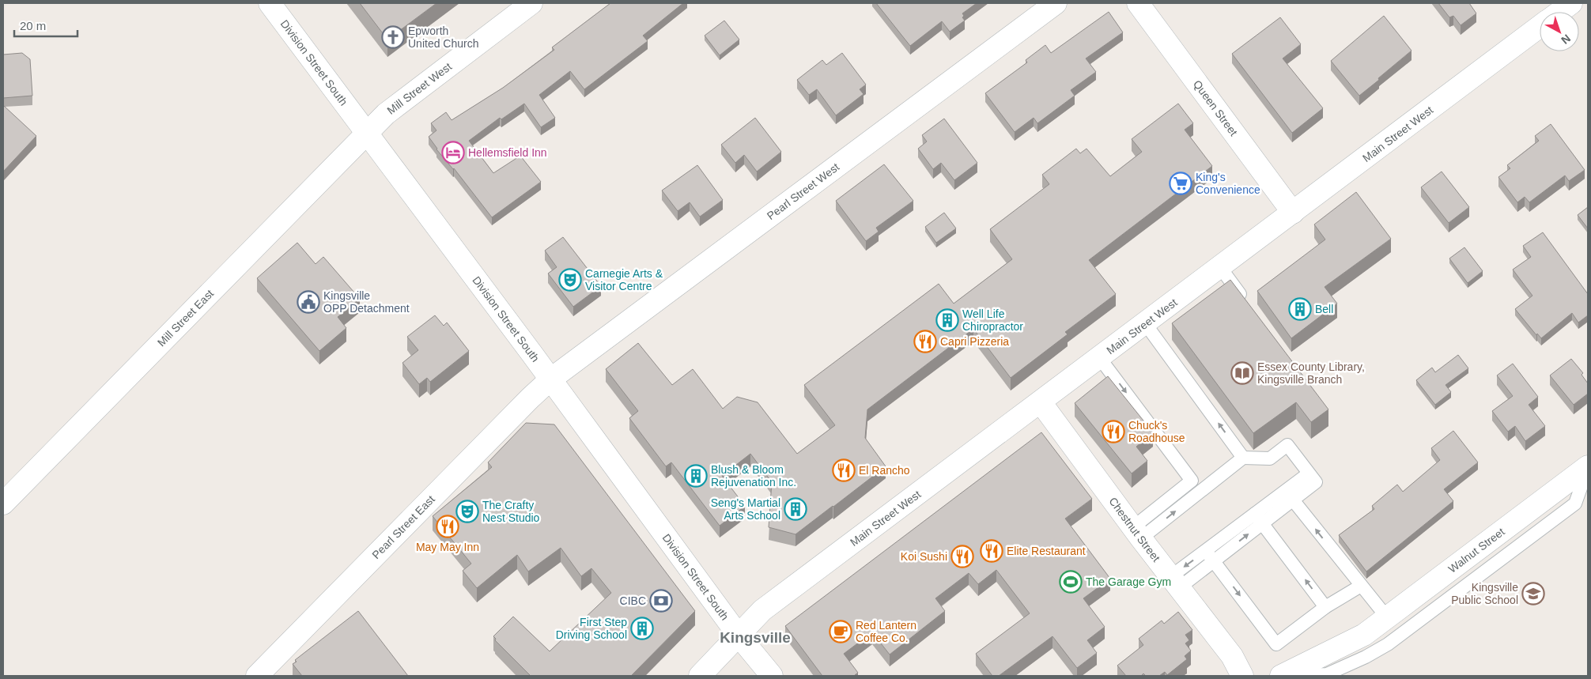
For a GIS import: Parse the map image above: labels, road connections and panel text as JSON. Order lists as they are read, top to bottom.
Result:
{
  "streets": {
    "street": [
      "Division Street South",
      "Mill Street West",
      "Queen Street",
      "Main Street West",
      "Pearl Street West",
      "Mill Street East",
      "Pearl Street East",
      "Chestnut Street",
      "Walnut Street"
    ]
  },
  "crossings": [
    ["Division Street South", "Mill Street West"],
    ["Division Street South", "Main Street West"],
    ["Division Street South", "Pearl Street West"],
    ["Division Street South", "Mill Street East"],
    ["Division Street South", "Pearl Street East"],
    ["Mill Street West", "Mill Street East"],
    ["Queen Street", "Main Street West"],
    ["Main Street West", "Chestnut Street"],
    ["Pearl Street West", "Pearl Street East"]
  ],
  "districts": ["Kingsville"],
  "places": {
    "church": ["Epworth United Church"],
    "hotel": ["Hellemsfield Inn"],
    "supermarket": ["King's Convenience"],
    "theatre": ["Carnegie Arts & Visitor Centre", "The Crafty Nest Studio"],
    "public building": ["Kingsville OPP Detachment"],
    "building": [
      "Bell",
      "Well Life Chiropractor",
      "Blush & Bloom Rejuvenation Inc.",
      "Seng's Martial Arts School",
      "First Step Driving School"
    ],
    "restaurant": [
      "Capri Pizzeria",
      "Chuck's Roadhouse",
      "El Rancho",
      "May May Inn",
      "Elite Restaurant",
      "Koi Sushi"
    ],
    "library": ["Essex County Library, Kingsville Branch"],
    "sports": ["The Garage Gym"],
    "school or university": ["Kingsville Public School"],
    "bank": ["CIBC"],
    "cafe": ["Red Lantern Coffee Co."]
  },
  "scale_bar": "20 m",
  "north": "bottom right"
}
